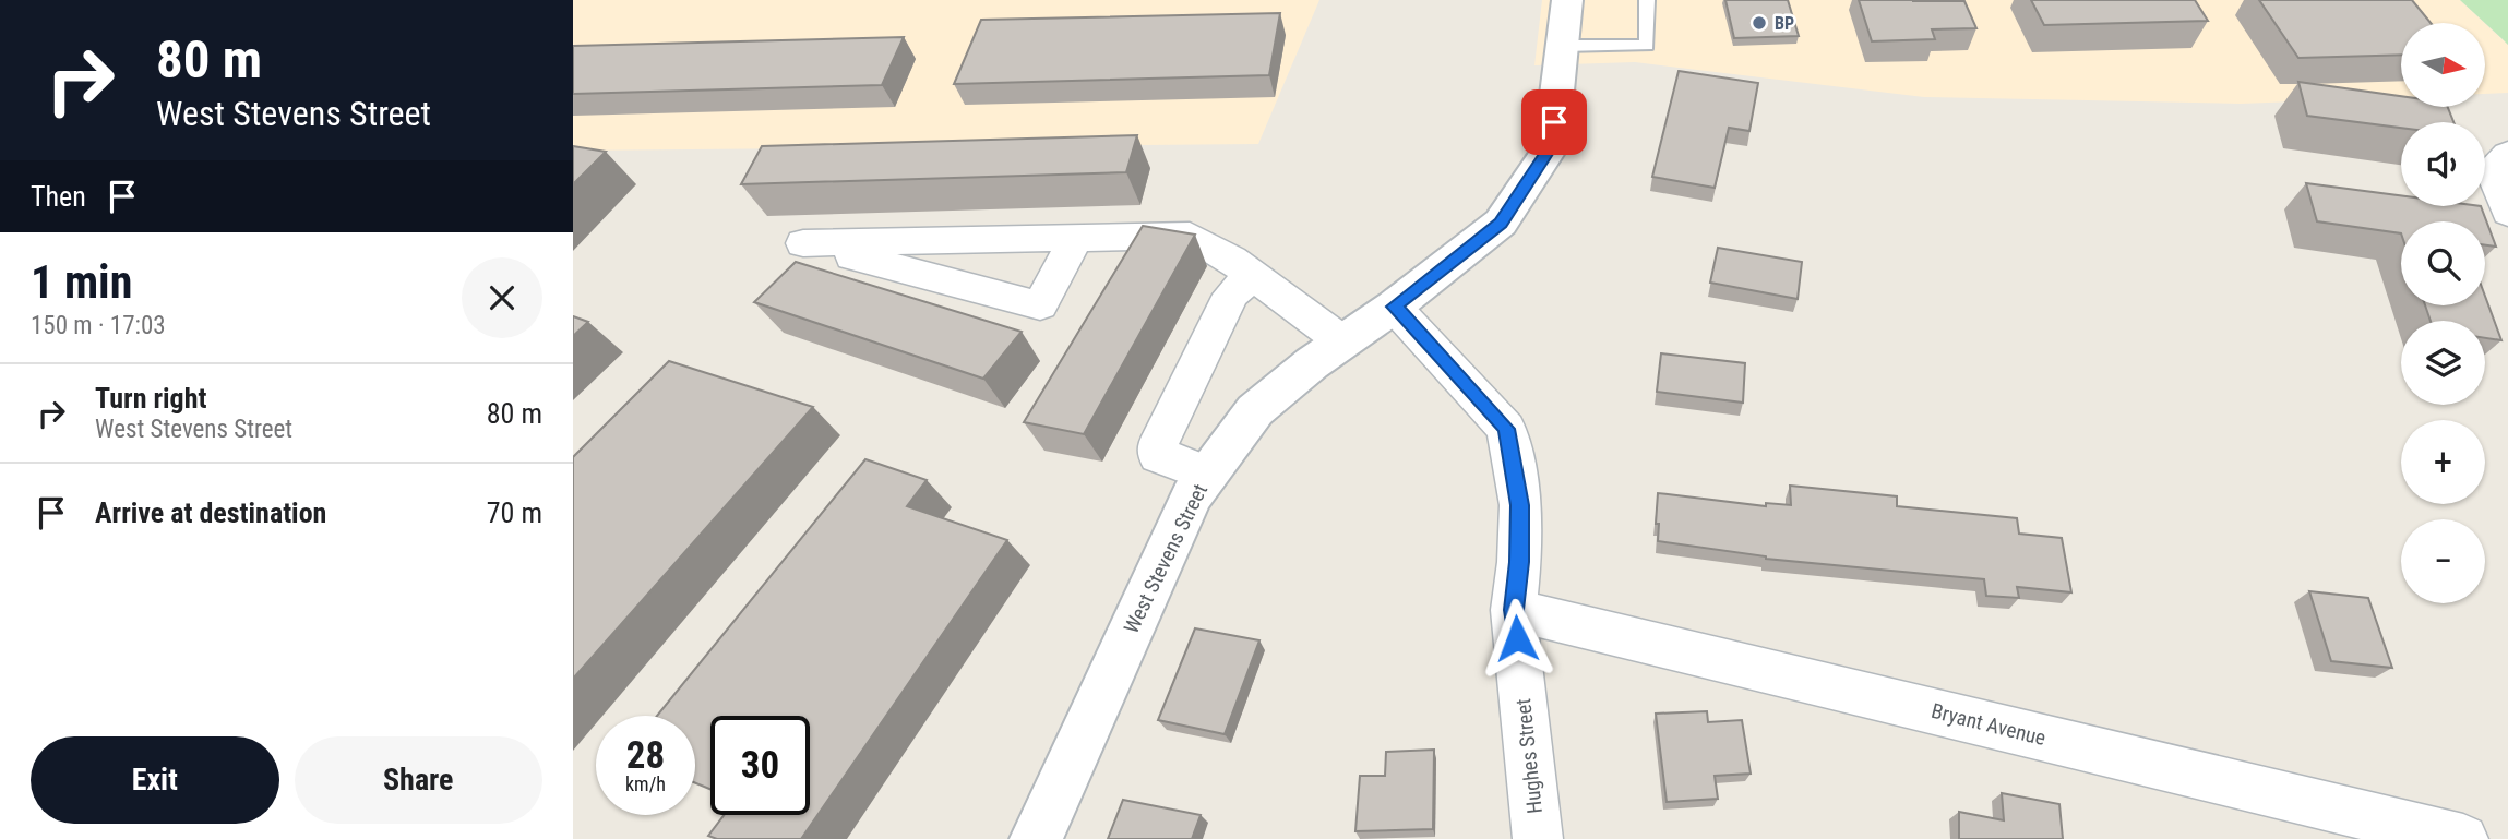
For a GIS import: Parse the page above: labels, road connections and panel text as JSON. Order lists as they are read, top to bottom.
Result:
{
  "streets": {
    "street": ["West Stevens Street", "Bryant Avenue", "Hughes Street"]
  },
  "crossings": [
    ["West Stevens Street", "Hughes Street"],
    ["Bryant Avenue", "Hughes Street"]
  ],
  "places": ["BP"],
  "north": "right",
  "page": {
    "turn": ["80 m", "West Stevens Street"],
    "map_buttons": ["+", "−"],
    "then": "Then",
    "heading": ["1 min", "150 m · 17:03"],
    "list": [
      {
        "name": "Turn right",
        "note": "West Stevens Street",
        "value": "80 m"
      },
      {
        "name": "Arrive at destination",
        "value": "70 m"
      }
    ],
    "speed": "28 km/h",
    "limit": "30",
    "buttons": ["Exit", "Share"]
  }
}
